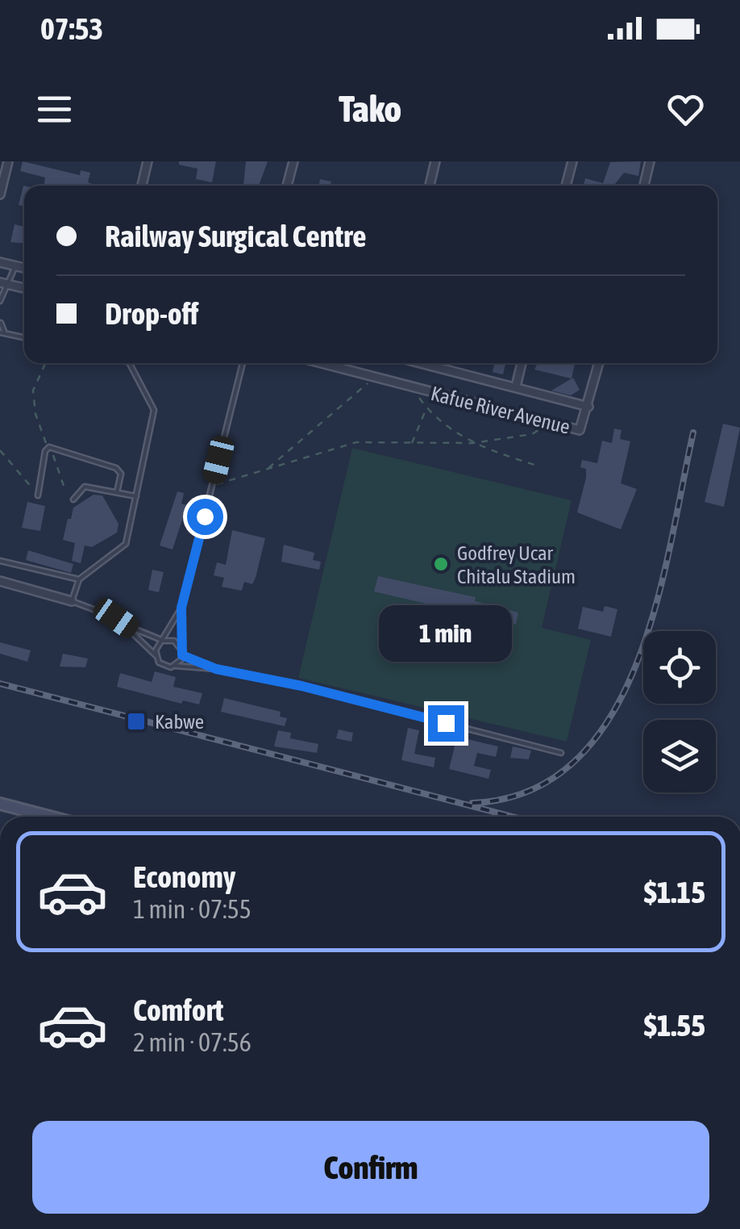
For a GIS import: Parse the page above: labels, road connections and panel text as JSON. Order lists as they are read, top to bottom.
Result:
{
  "streets": {
    "street": ["Kafue River Avenue"]
  },
  "places": {
    "other": ["Godfrey Ucar Chitalu Stadium"],
    "transit": ["Kabwe"]
  },
  "page": {
    "status": "07:53",
    "header": "Tako",
    "banner": ["Railway Surgical Centre", "Drop-off"],
    "bubble": "1 min",
    "list": [
      {
        "name": "Economy",
        "note": "1 min · 07:55",
        "value": "$1.15"
      },
      {
        "name": "Comfort",
        "note": "2 min · 07:56",
        "value": "$1.55"
      }
    ],
    "buttons": "Confirm"
  }
}
